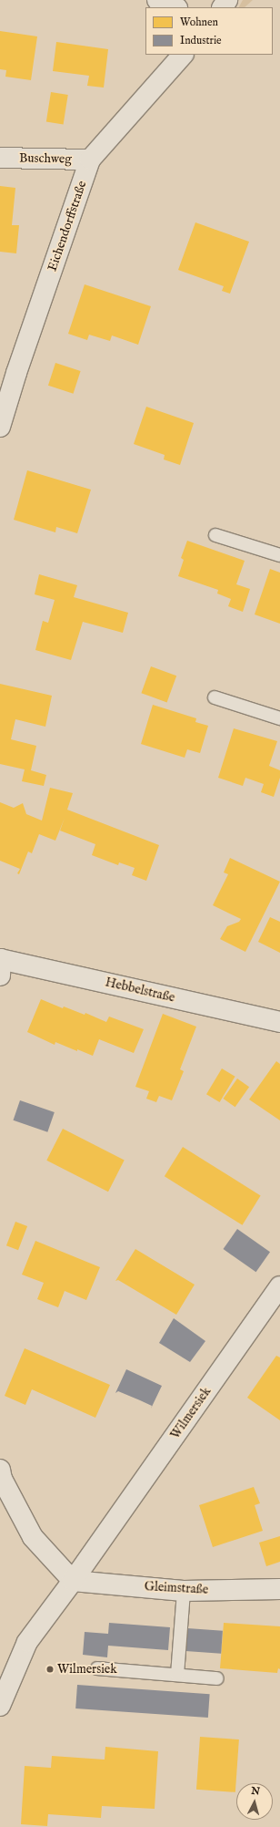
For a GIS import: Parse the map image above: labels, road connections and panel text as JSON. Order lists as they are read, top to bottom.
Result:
{
  "streets": {
    "street": [
      "Buschweg",
      "Eichendorffstraße",
      "Hebbelstraße",
      "Wilmersiek",
      "Gleimstraße"
    ]
  },
  "crossings": [
    ["Buschweg", "Eichendorffstraße"],
    ["Wilmersiek", "Gleimstraße"]
  ],
  "places": ["Wilmersiek"],
  "legend": ["Wohnen", "Industrie"],
  "north": "top"
}
